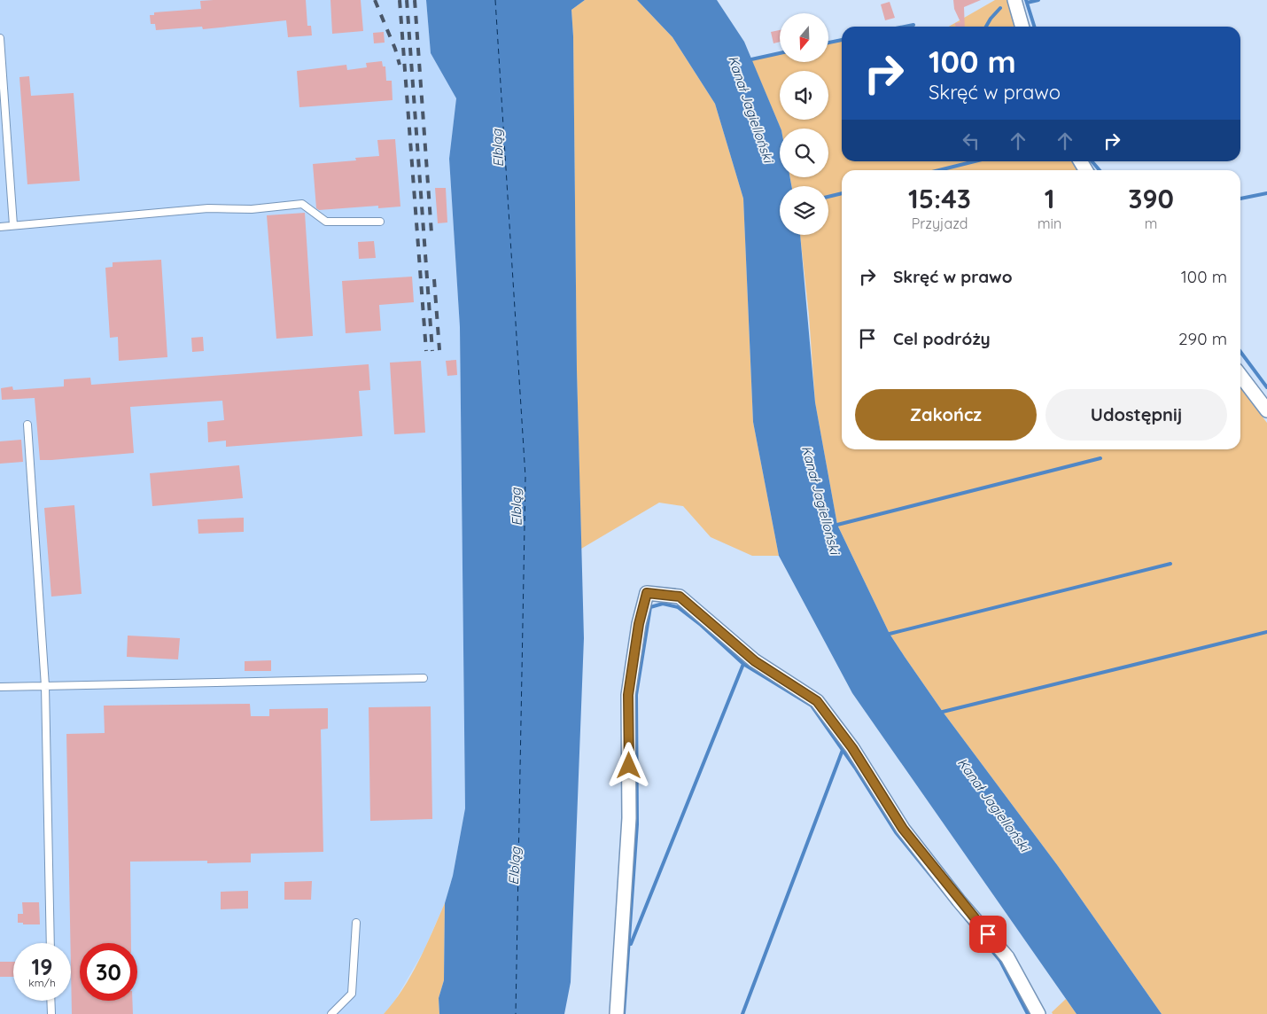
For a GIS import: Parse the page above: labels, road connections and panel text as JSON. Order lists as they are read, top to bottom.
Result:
{
  "water": ["Kanał Jagielloński", "Elbląg"],
  "north": "bottom",
  "page": {
    "turn": ["100 m", "Skręć w prawo"],
    "eta": [
      "15:43",
      "Przyjazd",
      "1",
      "min",
      "390",
      "m"
    ],
    "list": [
      {
        "name": "Skręć w prawo",
        "value": "100 m"
      },
      {
        "name": "Cel podróży",
        "value": "290 m"
      }
    ],
    "buttons": ["Zakończ", "Udostępnij"],
    "speed": "19 km/h",
    "limit": "30"
  }
}
